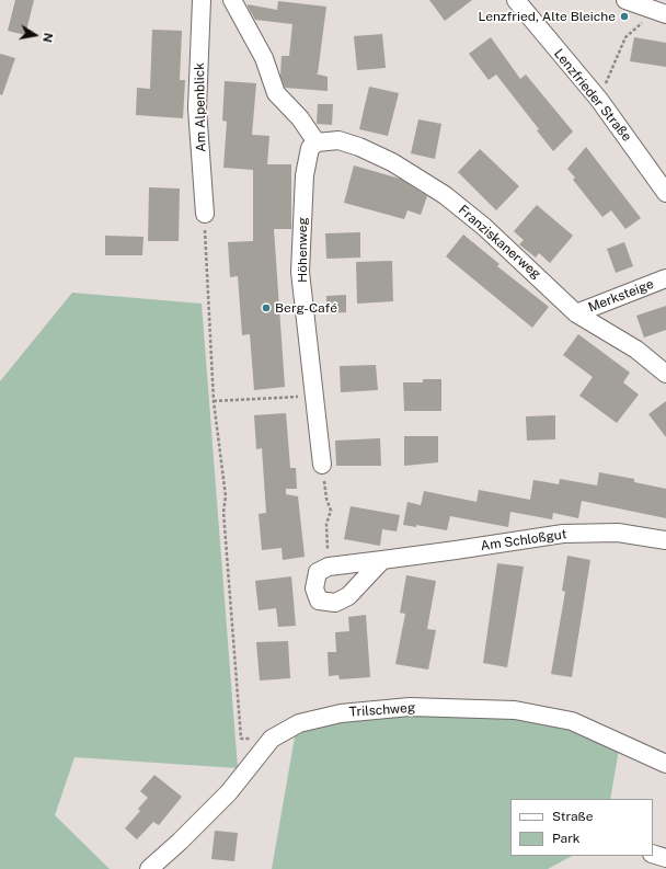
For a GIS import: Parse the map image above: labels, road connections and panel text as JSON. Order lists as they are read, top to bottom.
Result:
{
  "streets": {
    "street": [
      "Lenzfrieder Straße",
      "Am Alpenblick",
      "Franziskanerweg",
      "Höhenweg",
      "Merksteige",
      "Am Schloßgut",
      "Trilschweg"
    ]
  },
  "crossings": [
    ["Franziskanerweg", "Höhenweg"],
    ["Franziskanerweg", "Merksteige"]
  ],
  "places": ["Lenzfried, Alte Bleiche", "Berg-Café"],
  "legend": ["Straße", "Park"],
  "north": "right"
}
